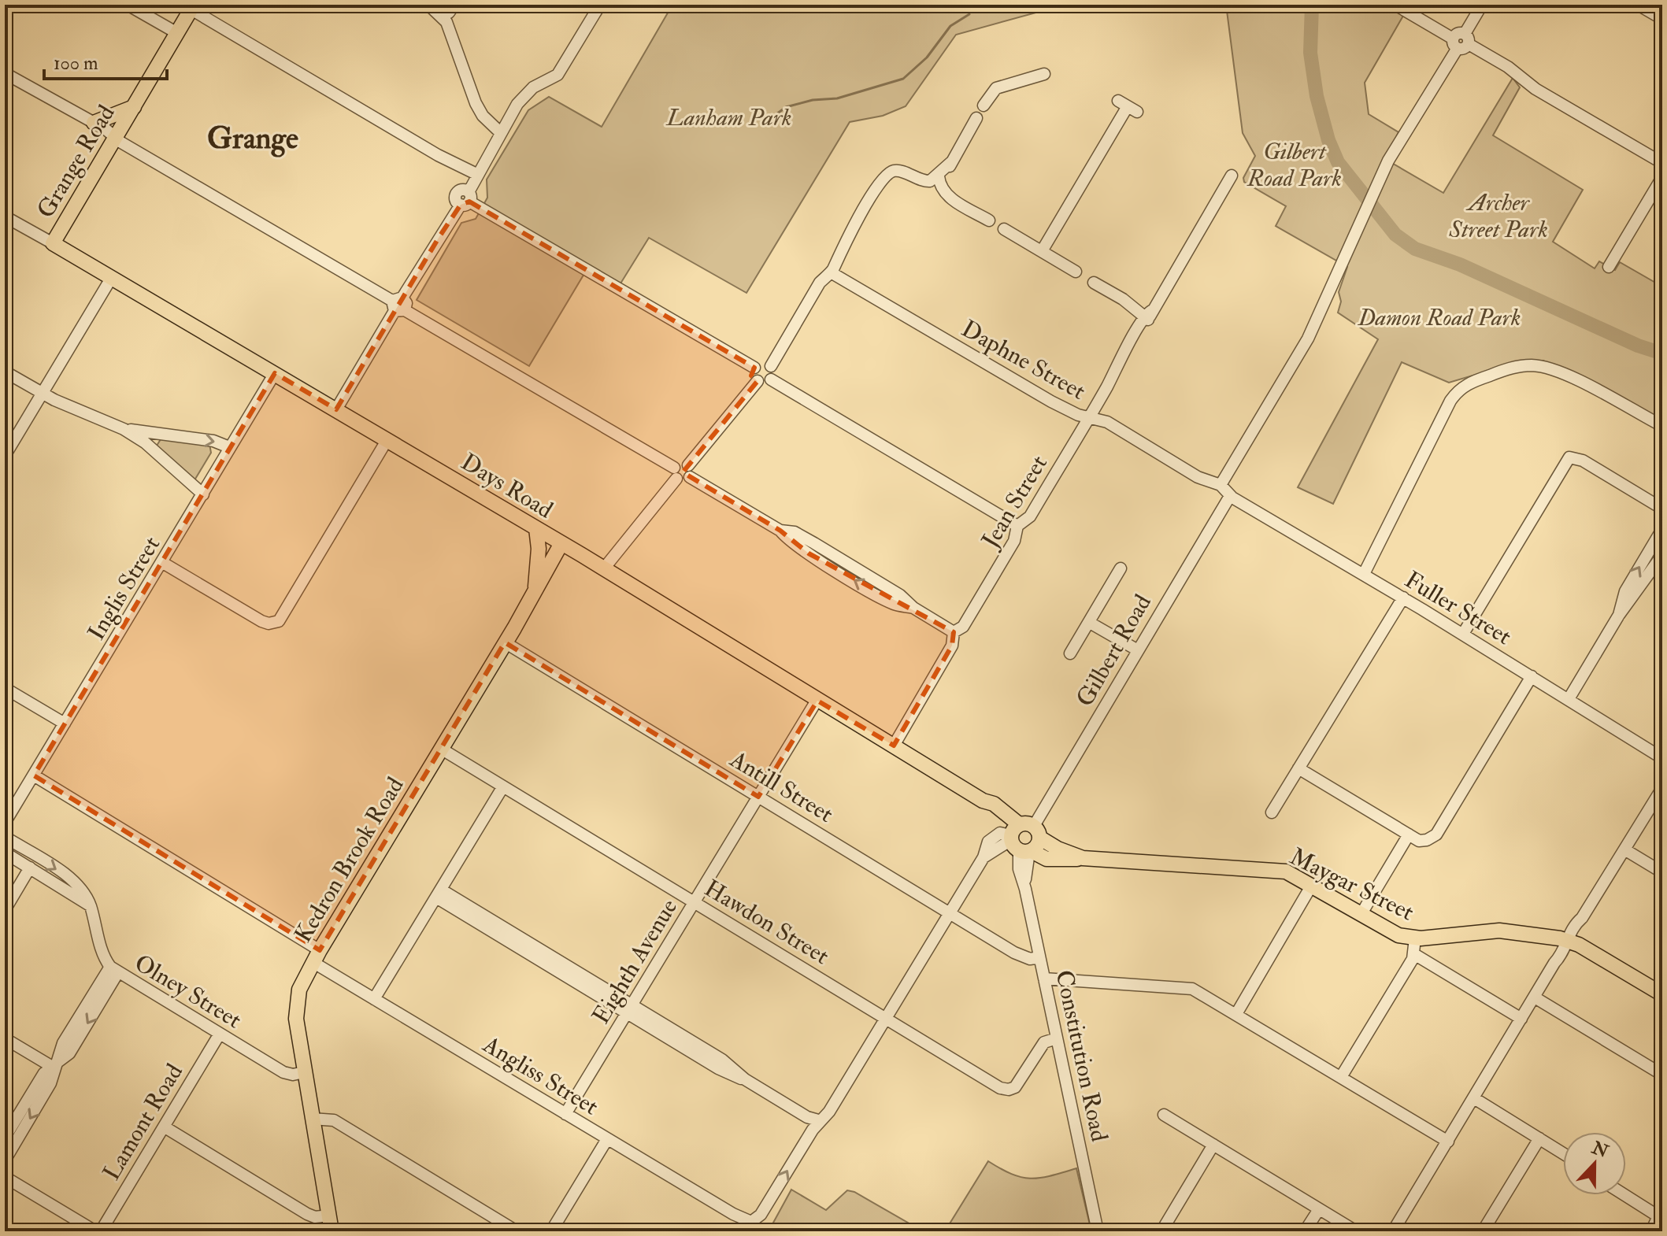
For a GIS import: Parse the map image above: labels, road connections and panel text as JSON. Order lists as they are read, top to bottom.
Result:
{
  "streets": {
    "main road": [
      "Grange Road",
      "Days Road",
      "Kedron Brook Road",
      "Maygar Street"
    ],
    "street": [
      "Daphne Street",
      "Jean Street",
      "Inglis Street",
      "Fuller Street",
      "Gilbert Road",
      "Antill Street",
      "Hawdon Street",
      "Eighth Avenue",
      "Olney Street",
      "Constitution Road",
      "Angliss Street",
      "Lamont Road"
    ]
  },
  "crossings": [
    ["Grange Road", "Days Road"],
    ["Daphne Street", "Jean Street"],
    ["Daphne Street", "Fuller Street"],
    ["Daphne Street", "Gilbert Road"],
    ["Days Road", "Jean Street"],
    ["Days Road", "Inglis Street"],
    ["Days Road", "Gilbert Road"],
    ["Days Road", "Kedron Brook Road"],
    ["Days Road", "Maygar Street"],
    ["Days Road", "Eighth Avenue"],
    ["Days Road", "Constitution Road"],
    ["Inglis Street", "Angliss Street"],
    ["Fuller Street", "Gilbert Road"],
    ["Gilbert Road", "Maygar Street"],
    ["Gilbert Road", "Constitution Road"],
    ["Antill Street", "Kedron Brook Road"],
    ["Antill Street", "Eighth Avenue"],
    ["Antill Street", "Constitution Road"],
    ["Kedron Brook Road", "Hawdon Street"],
    ["Kedron Brook Road", "Olney Street"],
    ["Kedron Brook Road", "Angliss Street"],
    ["Maygar Street", "Constitution Road"],
    ["Hawdon Street", "Eighth Avenue"],
    ["Hawdon Street", "Constitution Road"],
    ["Eighth Avenue", "Angliss Street"],
    ["Olney Street", "Lamont Road"]
  ],
  "districts": ["Grange"],
  "parks": [
    "Lanham Park",
    "Gilbert Road Park",
    "Archer Street Park",
    "Damon Road Park"
  ],
  "scale_bar": "100 m",
  "north": "top"
}
